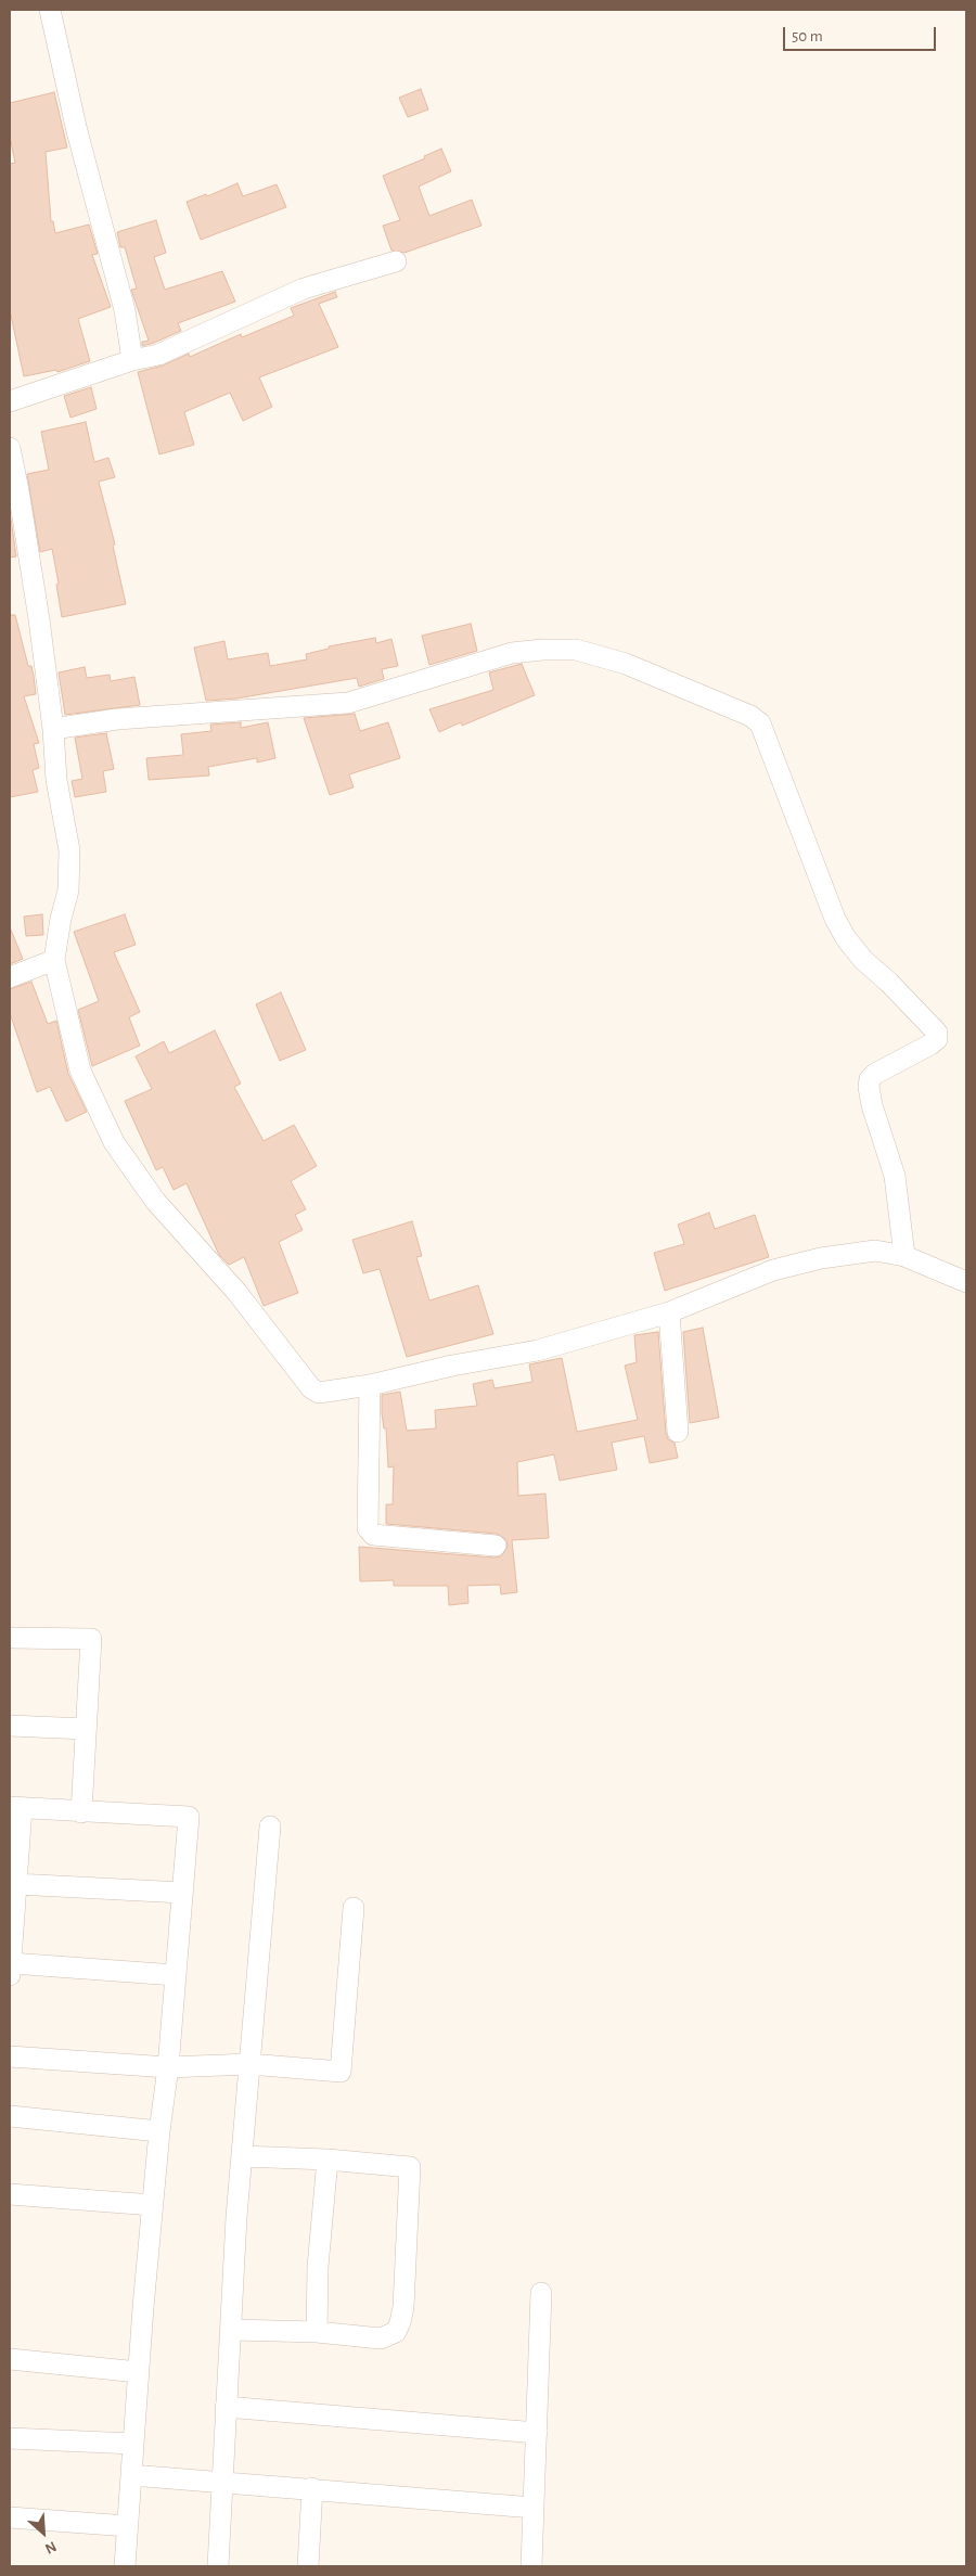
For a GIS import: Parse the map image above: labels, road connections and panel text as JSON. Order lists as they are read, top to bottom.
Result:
{
  "scale_bar": "50 m",
  "north": "bottom right"
}
